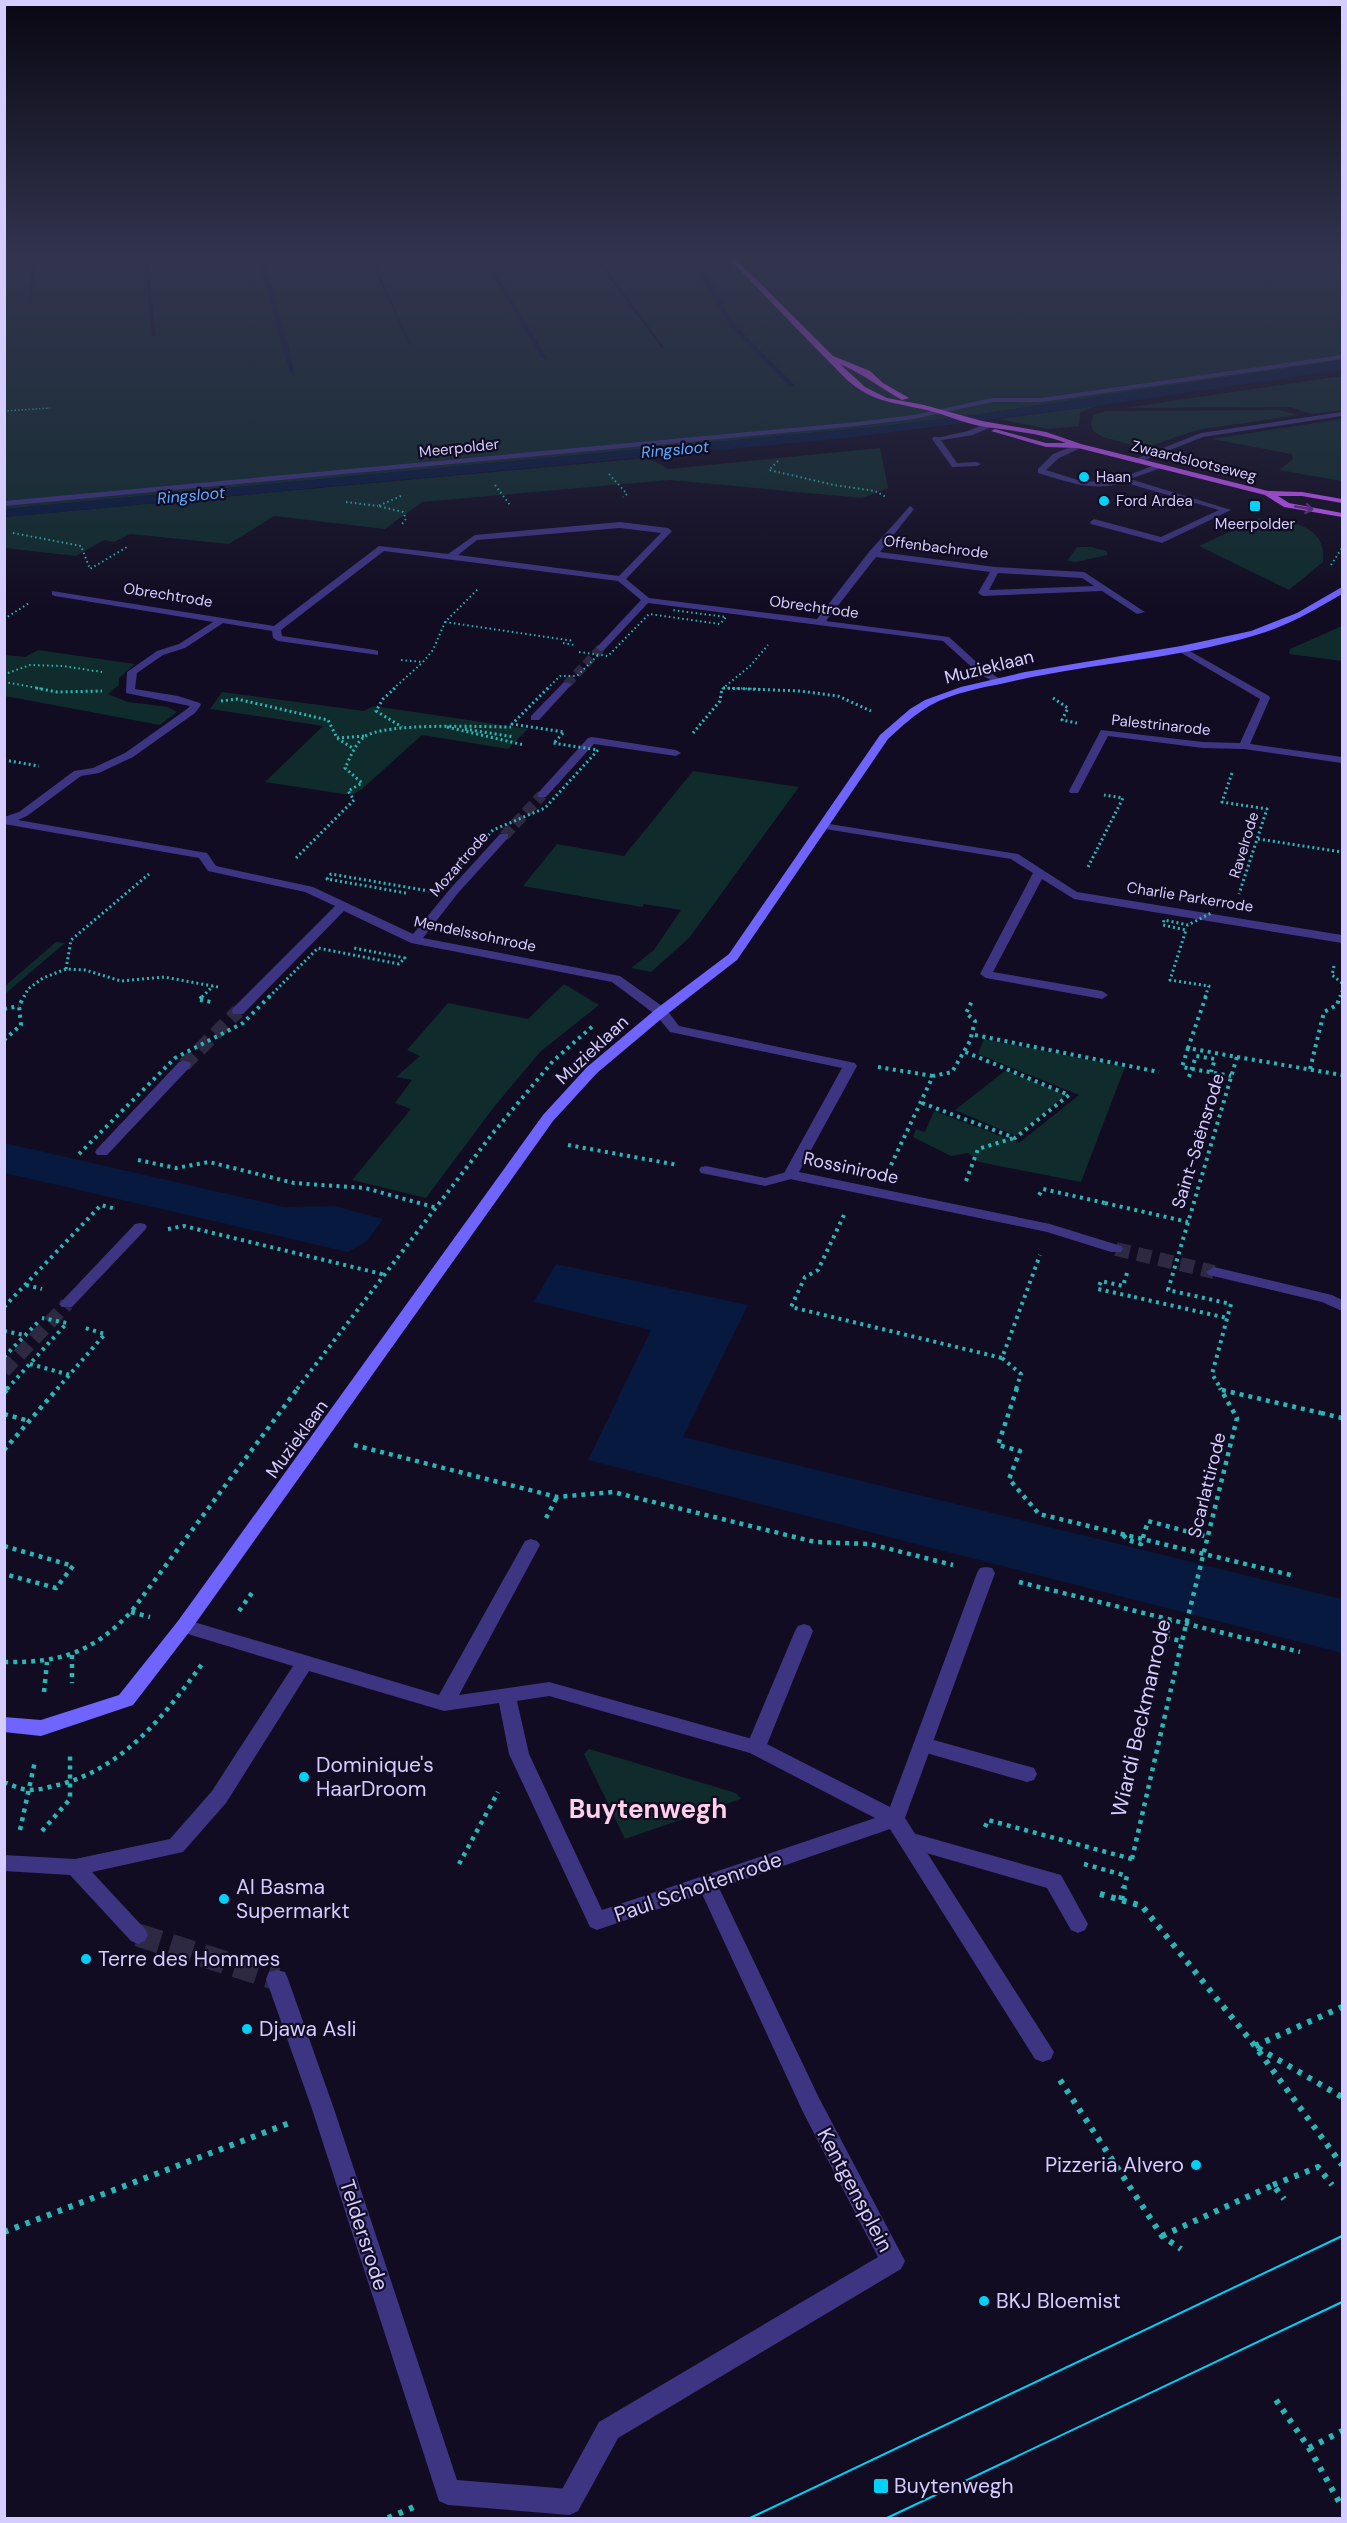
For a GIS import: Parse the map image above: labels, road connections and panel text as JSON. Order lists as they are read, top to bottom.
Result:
{
  "streets": {
    "main road": ["Zwaardslootseweg"],
    "street": [
      "Meerpolder",
      "Offenbachrode",
      "Obrechtrode",
      "Muzieklaan",
      "Palestrinarode",
      "Mozartrode",
      "Charlie Parkerrode",
      "Mendelssohnrode",
      "Rossinirode",
      "Paul Scholtenrode",
      "Kentgensplein",
      "Teldersrode"
    ],
    "path": [
      "Ravelrode",
      "Saint-Saënsrode",
      "Scarlattirode",
      "Wiardi Beckmanrode"
    ]
  },
  "crossings": [
    ["Meerpolder", "Zwaardslootseweg"],
    ["Offenbachrode", "Obrechtrode"],
    ["Obrechtrode", "Muzieklaan"],
    ["Muzieklaan", "Charlie Parkerrode"],
    ["Muzieklaan", "Mendelssohnrode"],
    ["Mozartrode", "Mendelssohnrode"],
    ["Saint-Saënsrode", "Scarlattirode"],
    ["Scarlattirode", "Wiardi Beckmanrode"],
    ["Paul Scholtenrode", "Kentgensplein"],
    ["Kentgensplein", "Teldersrode"]
  ],
  "districts": ["Buytenwegh"],
  "water": ["Ringsloot"],
  "places": {
    "other": [
      "Haan",
      "Ford Ardea",
      "Dominique's HaarDroom",
      "Al Basma Supermarkt",
      "Terre des Hommes",
      "Djawa Asli",
      "Pizzeria Alvero",
      "BKJ Bloemist"
    ],
    "transit": ["Meerpolder", "Buytenwegh"]
  }
}
